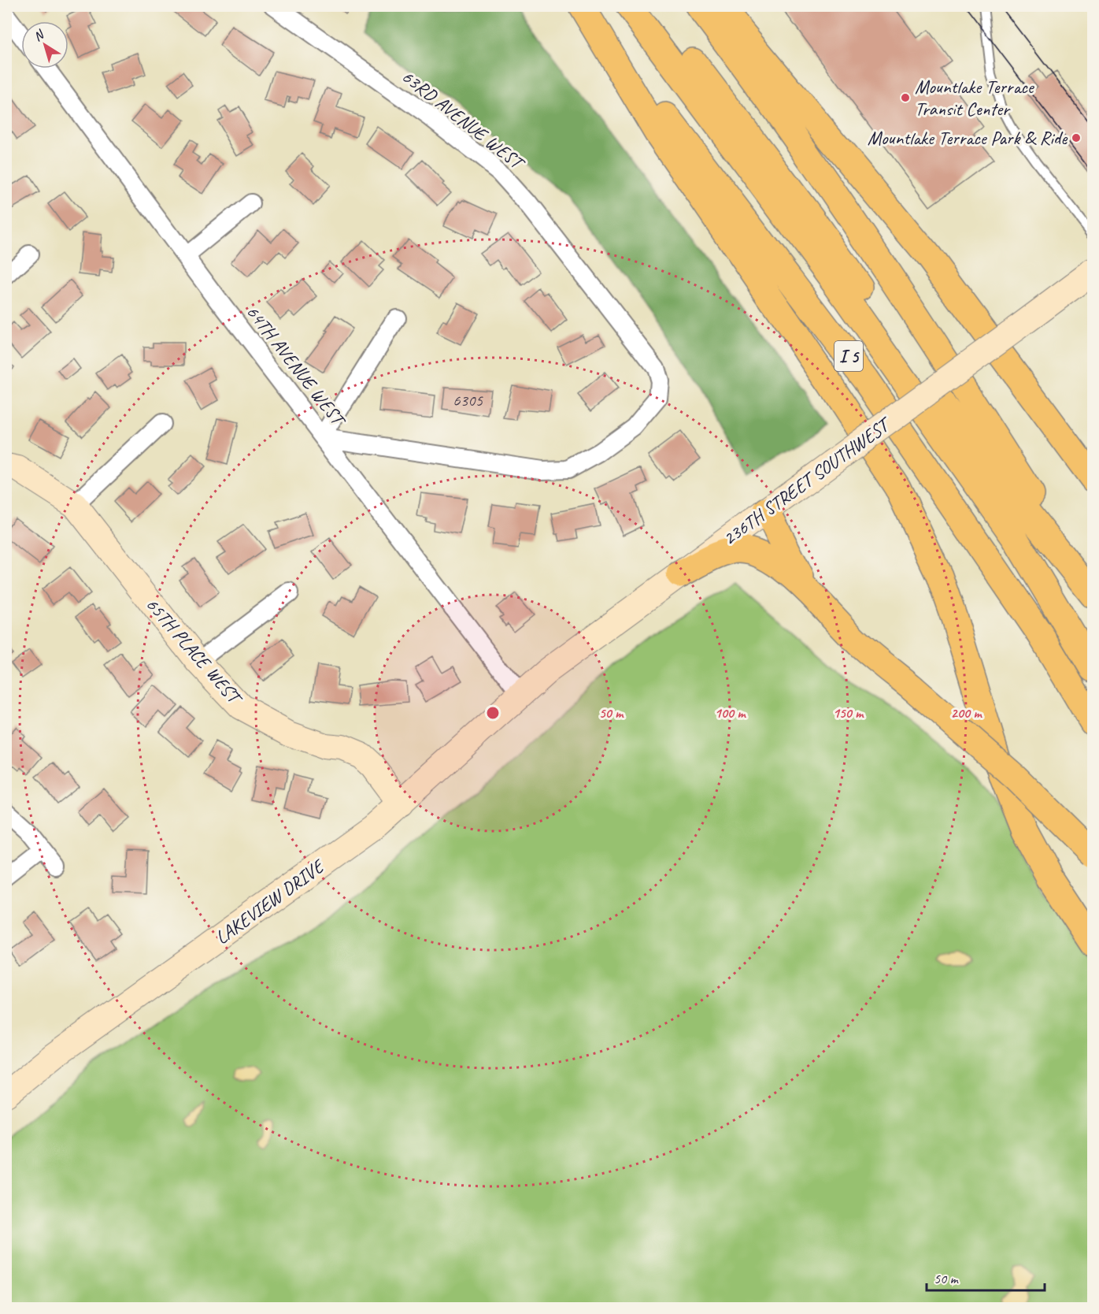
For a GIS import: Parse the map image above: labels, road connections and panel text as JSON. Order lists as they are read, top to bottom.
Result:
{
  "streets": {
    "highway": ["I 5"],
    "street": [
      "63RD AVENUE WEST",
      "64TH AVENUE WEST",
      "236TH STREET SOUTHWEST",
      "65TH PLACE WEST",
      "LAKEVIEW DRIVE"
    ]
  },
  "crossings": [
    ["63RD AVENUE WEST", "64TH AVENUE WEST"],
    ["64TH AVENUE WEST", "236TH STREET SOUTHWEST"],
    ["64TH AVENUE WEST", "LAKEVIEW DRIVE"],
    ["236TH STREET SOUTHWEST", "LAKEVIEW DRIVE"],
    ["65TH PLACE WEST", "LAKEVIEW DRIVE"]
  ],
  "places": ["Mountlake Terrace Transit Center", "Mountlake Terrace Park & Ride"],
  "house_numbers": ["6305"],
  "scale_bar": "50 m",
  "north": "top left",
  "rings": [
    "50 m",
    "100 m",
    "150 m",
    "200 m"
  ]
}
